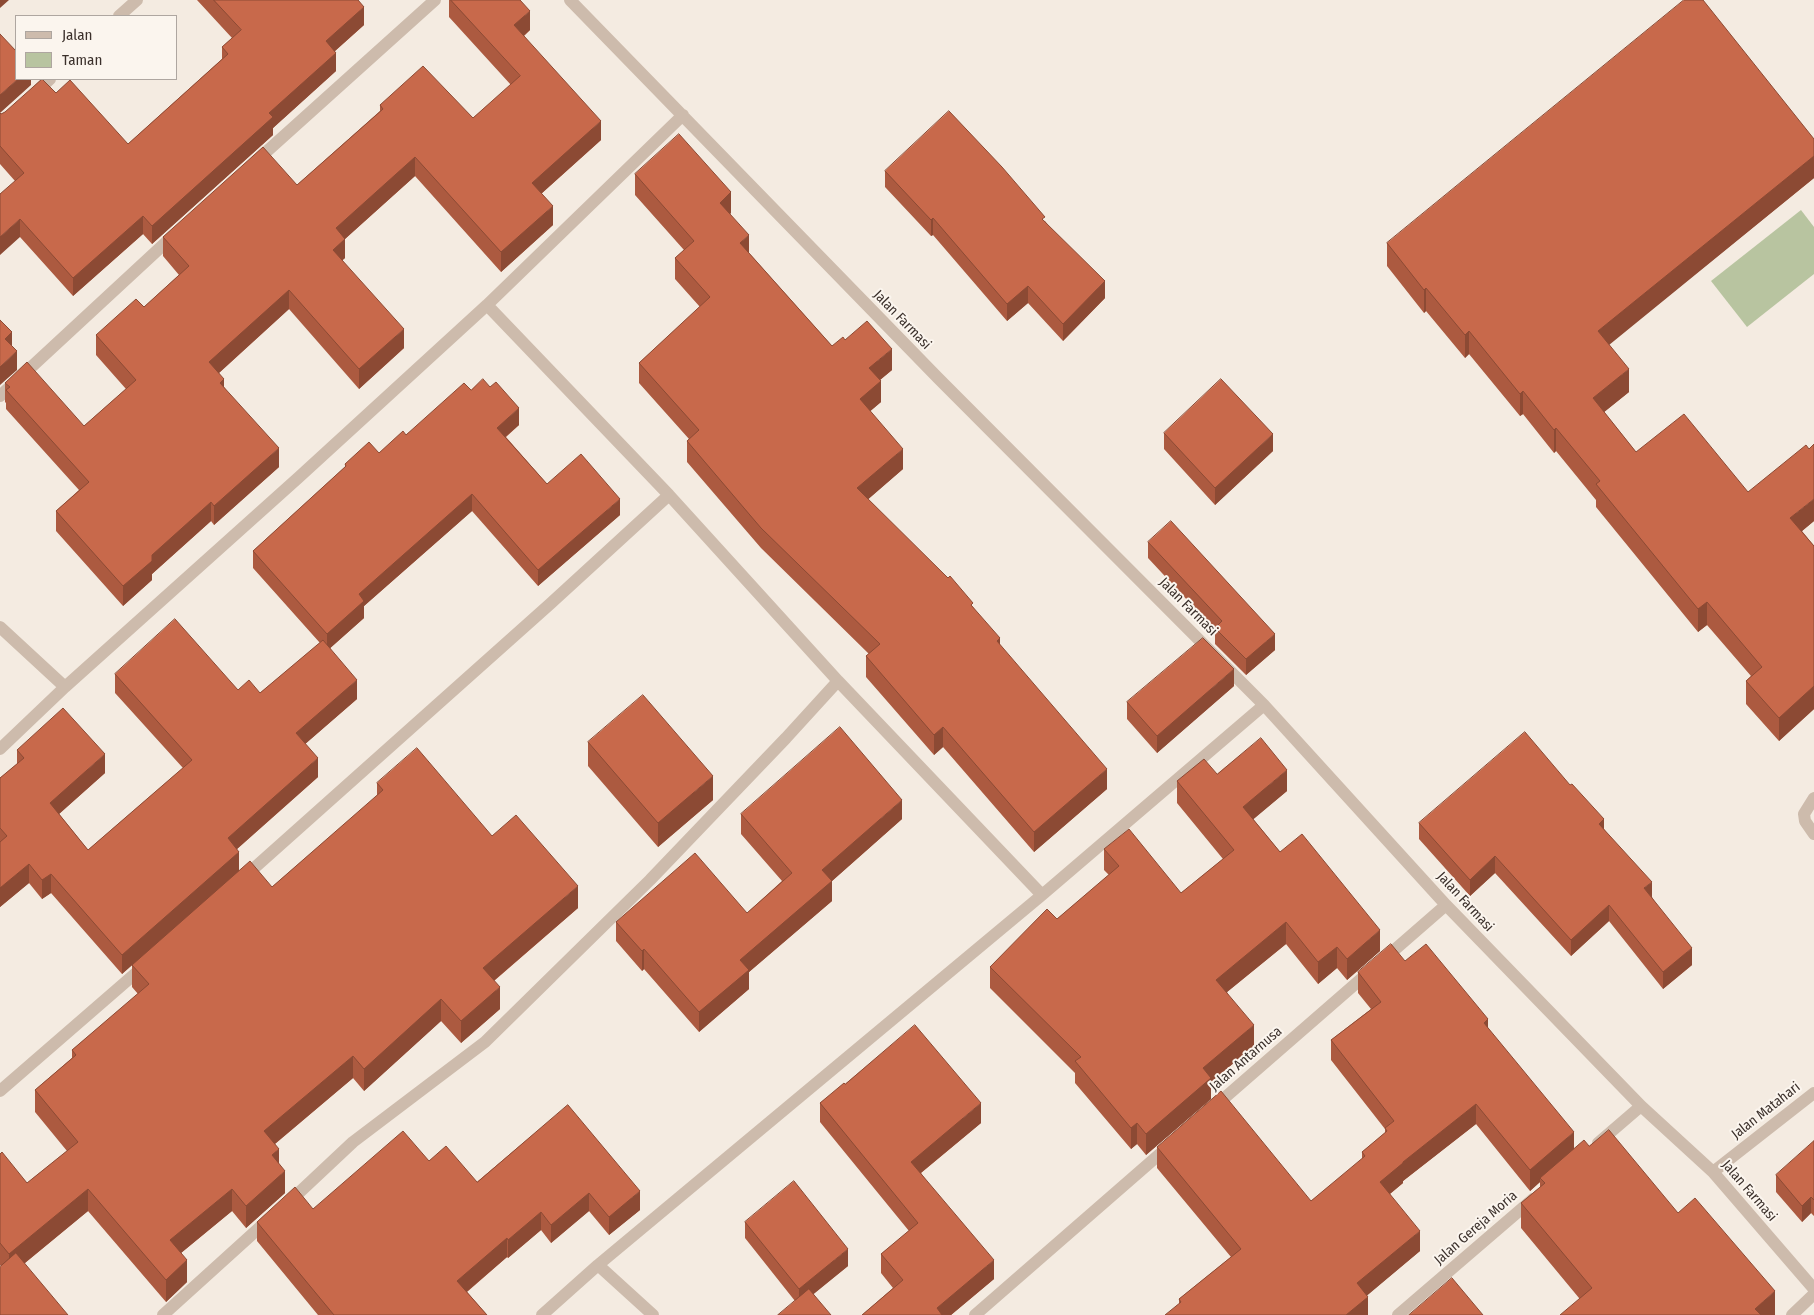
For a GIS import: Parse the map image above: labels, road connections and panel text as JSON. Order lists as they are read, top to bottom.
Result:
{
  "streets": {
    "street": [
      "Jalan Farmasi",
      "Jalan Antarnusa",
      "Jalan Matahari",
      "Jalan Gereja Moria"
    ]
  },
  "crossings": [
    ["Jalan Farmasi", "Jalan Antarnusa"],
    ["Jalan Farmasi", "Jalan Matahari"]
  ],
  "legend": ["Jalan", "Taman"]
}
